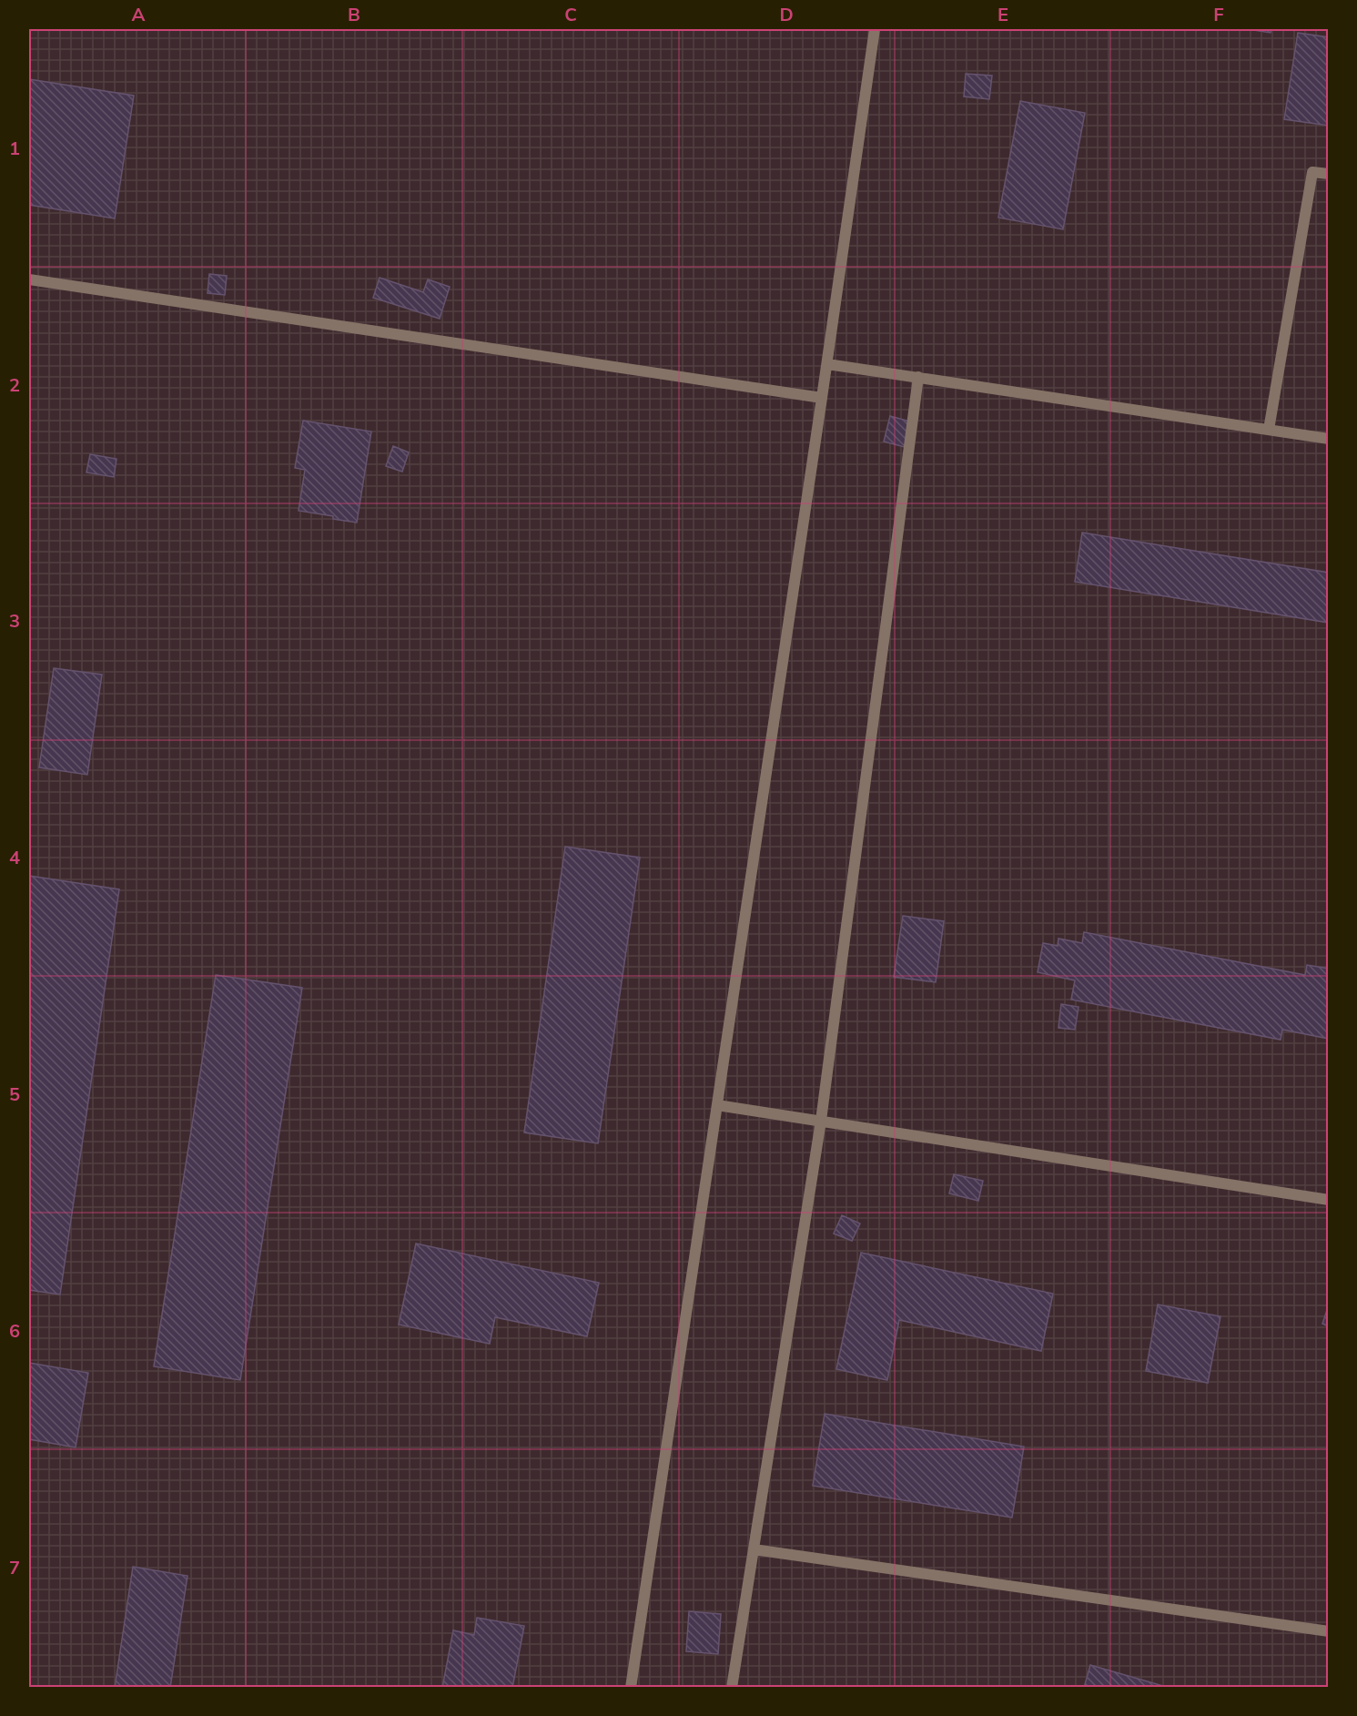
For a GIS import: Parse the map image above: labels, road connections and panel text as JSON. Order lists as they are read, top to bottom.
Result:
{
  "grid": {
    "columns": [
      "A",
      "B",
      "C",
      "D",
      "E",
      "F"
    ],
    "rows": [
      "1",
      "2",
      "3",
      "4",
      "5",
      "6",
      "7"
    ]
  }
}
